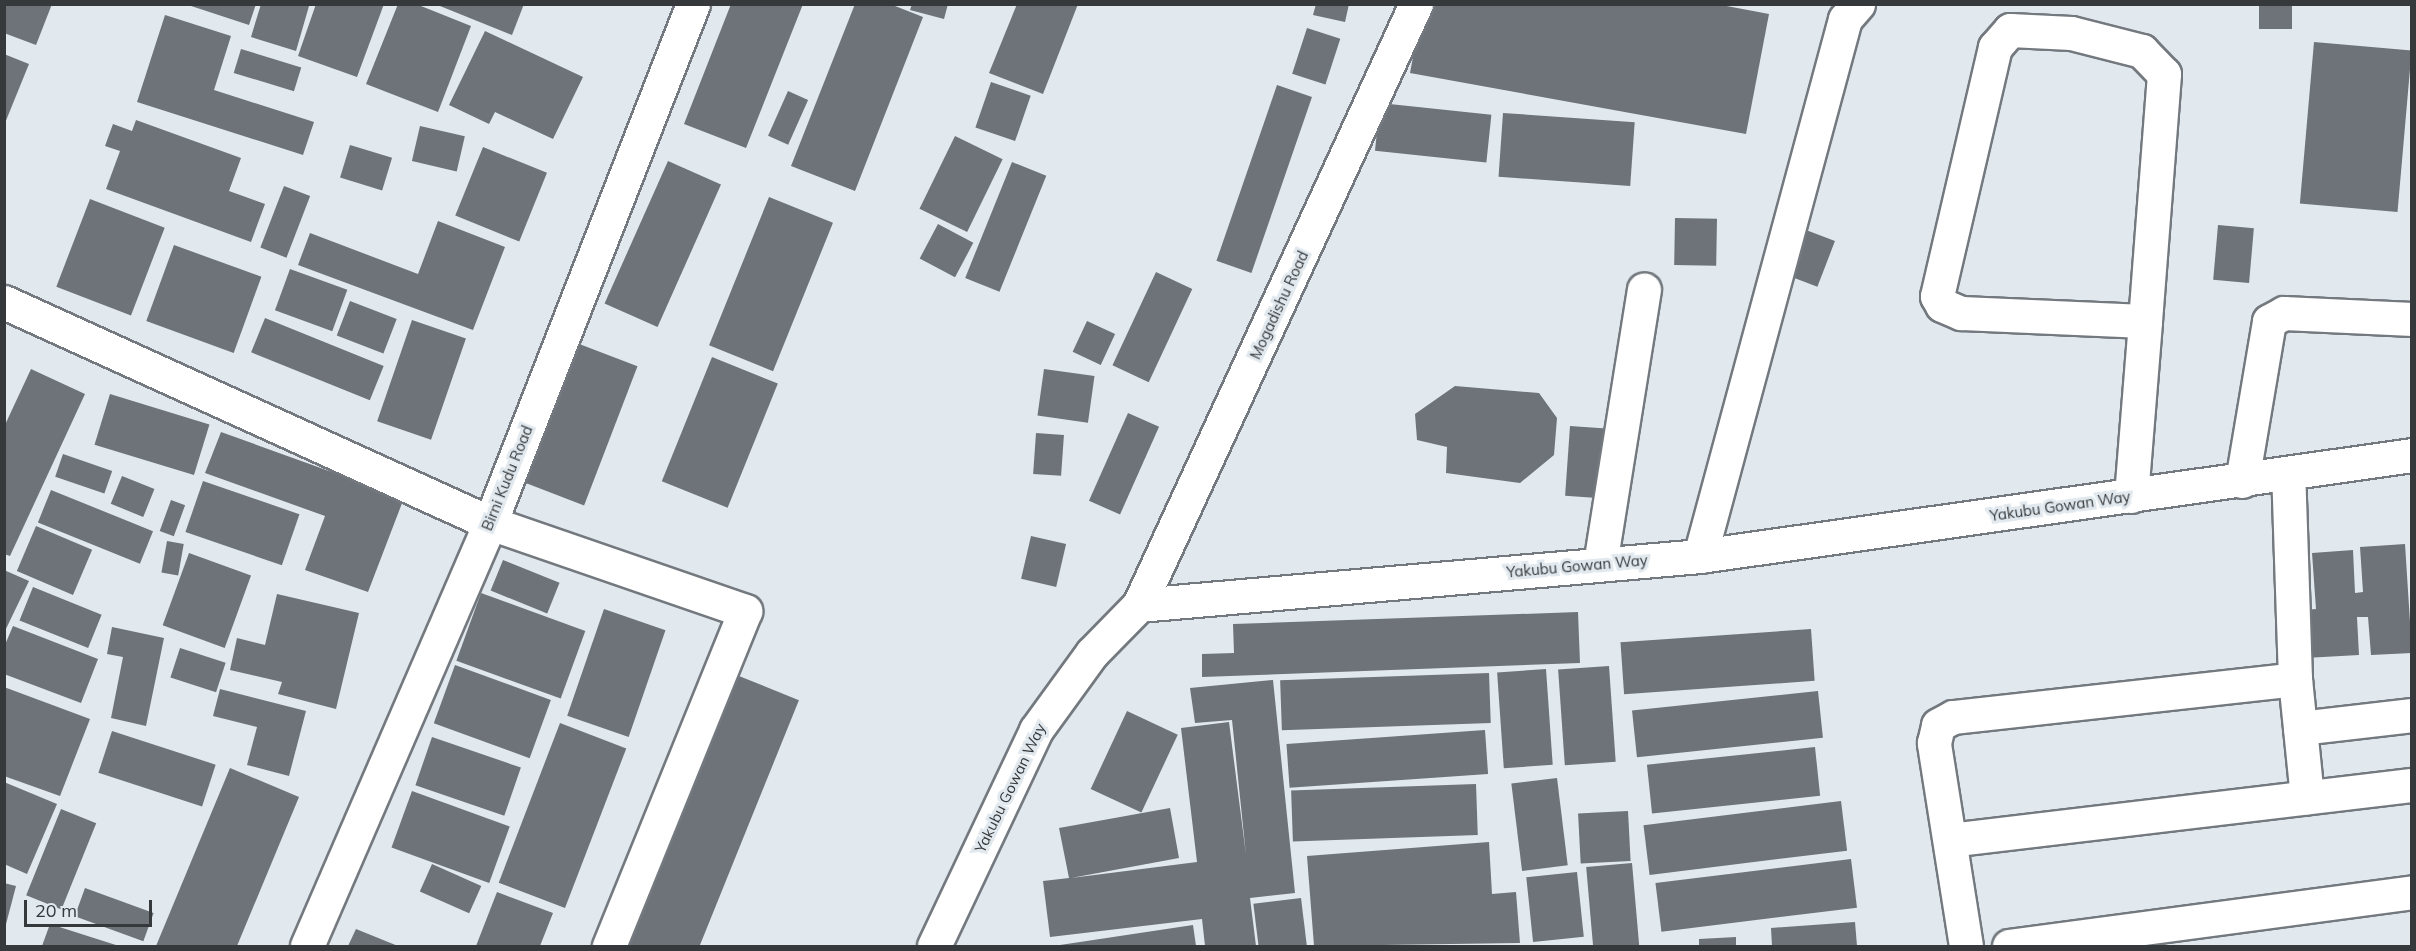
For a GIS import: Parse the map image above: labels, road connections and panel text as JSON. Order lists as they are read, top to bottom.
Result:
{
  "streets": {
    "street": ["Mogadishu Road", "Birni Kudu Road", "Yakubu Gowan Way"]
  },
  "crossings": [
    ["Mogadishu Road", "Yakubu Gowan Way"]
  ],
  "scale_bar": "20 m"
}
